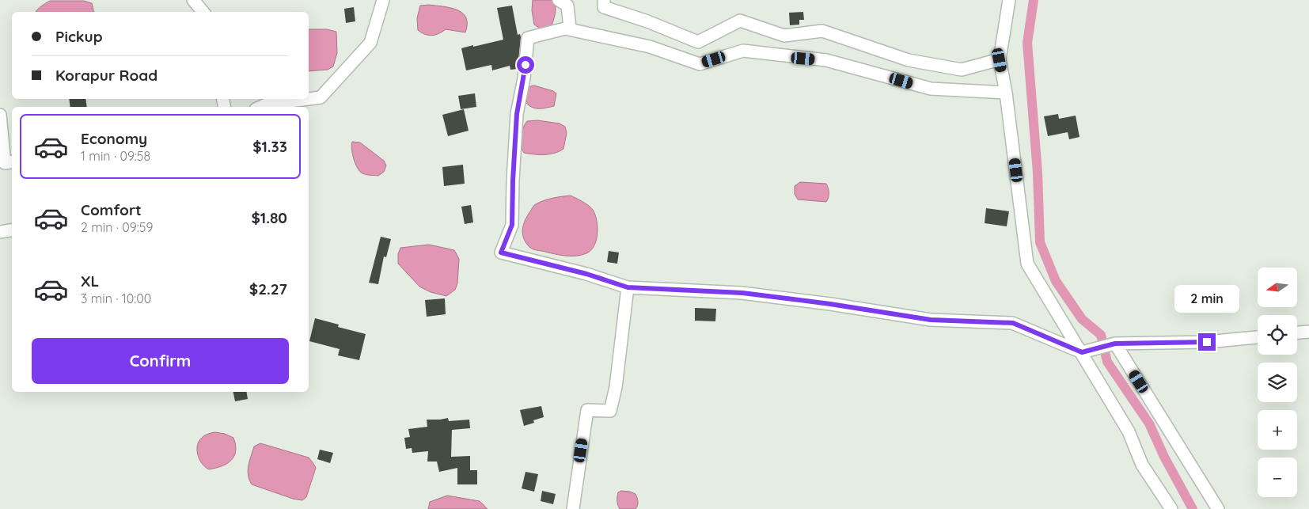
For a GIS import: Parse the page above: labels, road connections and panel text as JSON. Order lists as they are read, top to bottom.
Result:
{
  "north": "left",
  "page": {
    "banner": ["Pickup", "Korapur Road"],
    "list": [
      {
        "name": "Economy",
        "note": "1 min · 09:58",
        "value": "$1.33"
      },
      {
        "name": "Comfort",
        "note": "2 min · 09:59",
        "value": "$1.80"
      },
      {
        "name": "XL",
        "note": "3 min · 10:00",
        "value": "$2.27"
      }
    ],
    "map_buttons": ["+", "−"],
    "bubble": "2 min",
    "buttons": "Confirm"
  }
}
